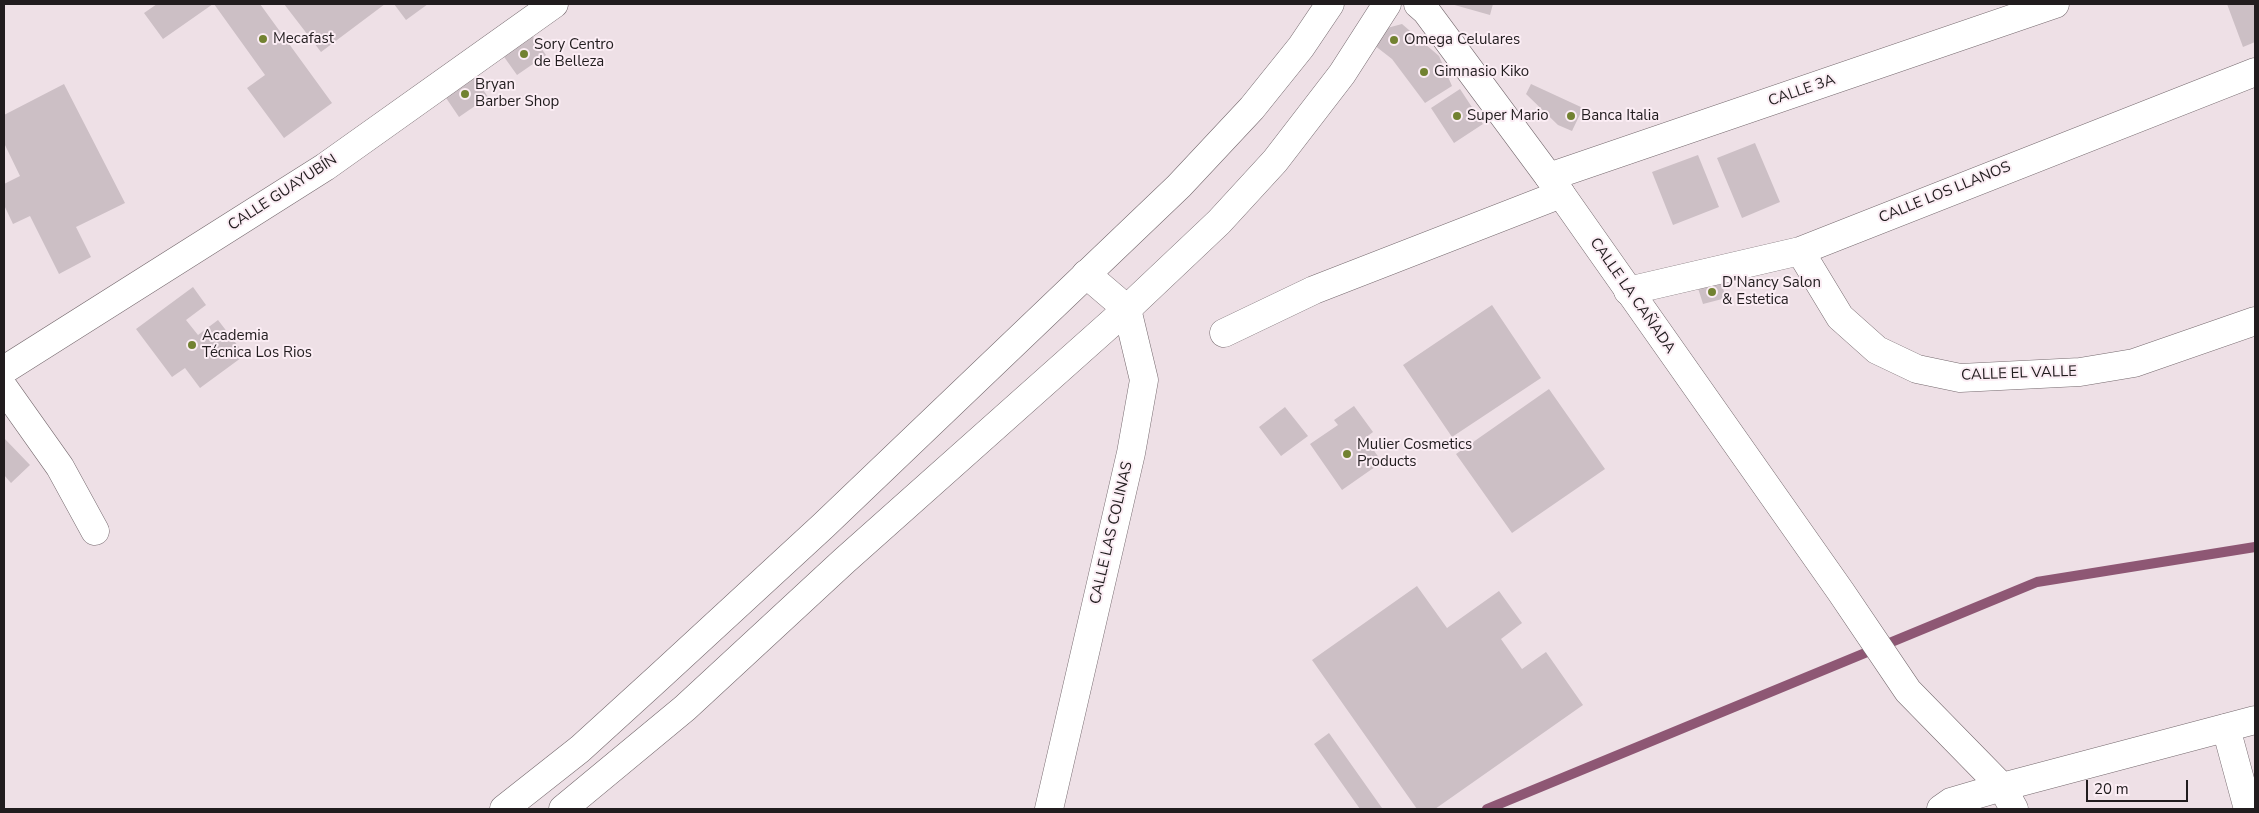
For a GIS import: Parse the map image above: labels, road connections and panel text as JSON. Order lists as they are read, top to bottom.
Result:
{
  "streets": {
    "street": [
      "CALLE 3A",
      "CALLE GUAYUBÍN",
      "CALLE LOS LLANOS",
      "CALLE LA CAÑADA",
      "CALLE EL VALLE",
      "CALLE LAS COLINAS"
    ]
  },
  "crossings": [
    ["CALLE 3A", "CALLE LA CAÑADA"],
    ["CALLE LOS LLANOS", "CALLE LA CAÑADA"],
    ["CALLE LOS LLANOS", "CALLE EL VALLE"]
  ],
  "places": [
    "Mecafast",
    "Omega Celulares",
    "Sory Centro de Belleza",
    "Gimnasio Kiko",
    "Bryan Barber Shop",
    "Super Mario",
    "Banca Italia",
    "D'Nancy Salon & Estetica",
    "Academia Técnica Los Rios",
    "Mulier Cosmetics Products"
  ],
  "scale_bar": "20 m"
}
